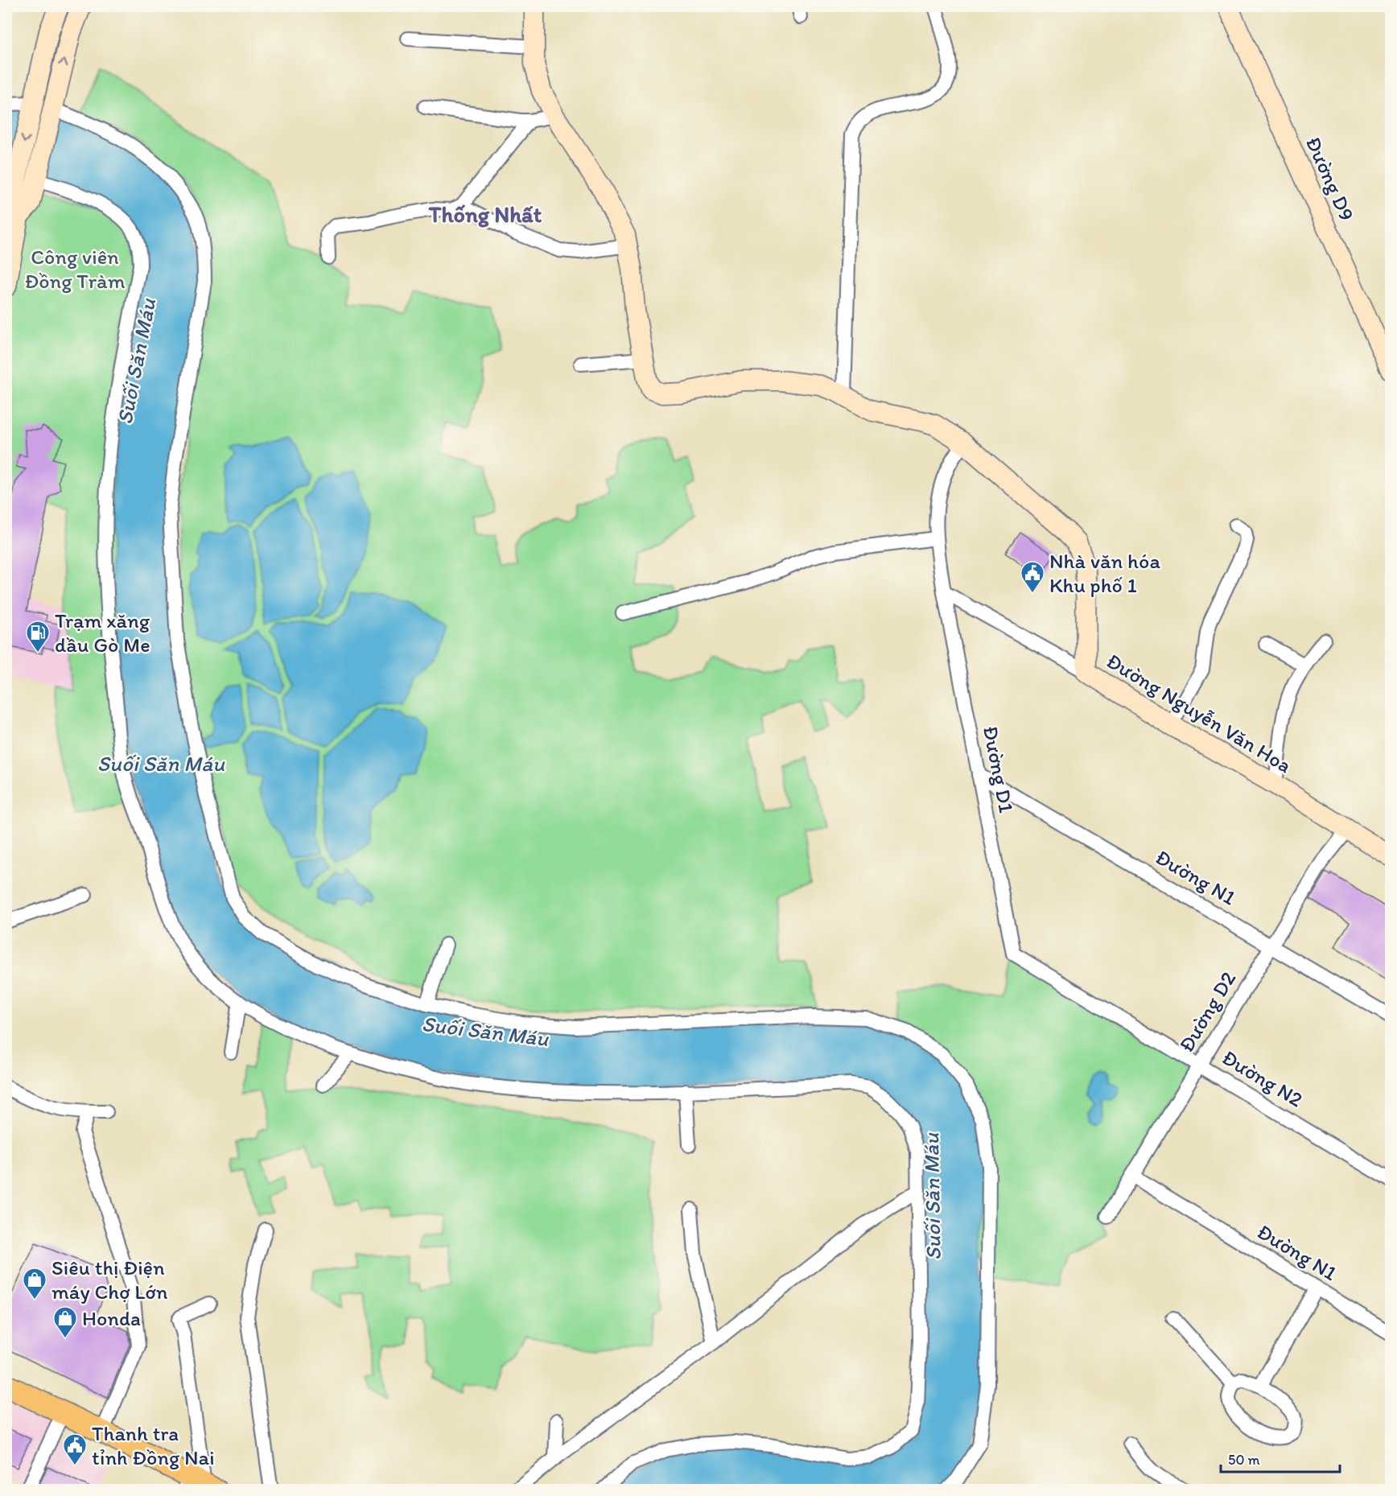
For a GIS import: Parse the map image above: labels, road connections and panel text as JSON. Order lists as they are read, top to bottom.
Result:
{
  "streets": {
    "street": [
      "Đường D9",
      "Đường Nguyễn Văn Hoa",
      "Đường D1",
      "Đường N1",
      "Đường D2",
      "Đường N2"
    ]
  },
  "crossings": [
    ["Đường Nguyễn Văn Hoa", "Đường D1"],
    ["Đường Nguyễn Văn Hoa", "Đường D2"],
    ["Đường D1", "Đường N1"],
    ["Đường D1", "Đường N2"],
    ["Đường N1", "Đường D2"],
    ["Đường D2", "Đường N2"]
  ],
  "districts": ["Thống Nhất"],
  "water": ["Suối Săn Máu"],
  "parks": ["Công viên Đồng Tràm"],
  "places": {
    "public building": ["Nhà văn hóa Khu phố 1", "Thanh tra tỉnh Đồng Nai"],
    "fuel station": ["Trạm xăng dầu Gò Me"],
    "shop": ["Siêu thị Điện máy Chợ Lớn", "Honda"]
  },
  "scale_bar": "50 m"
}
